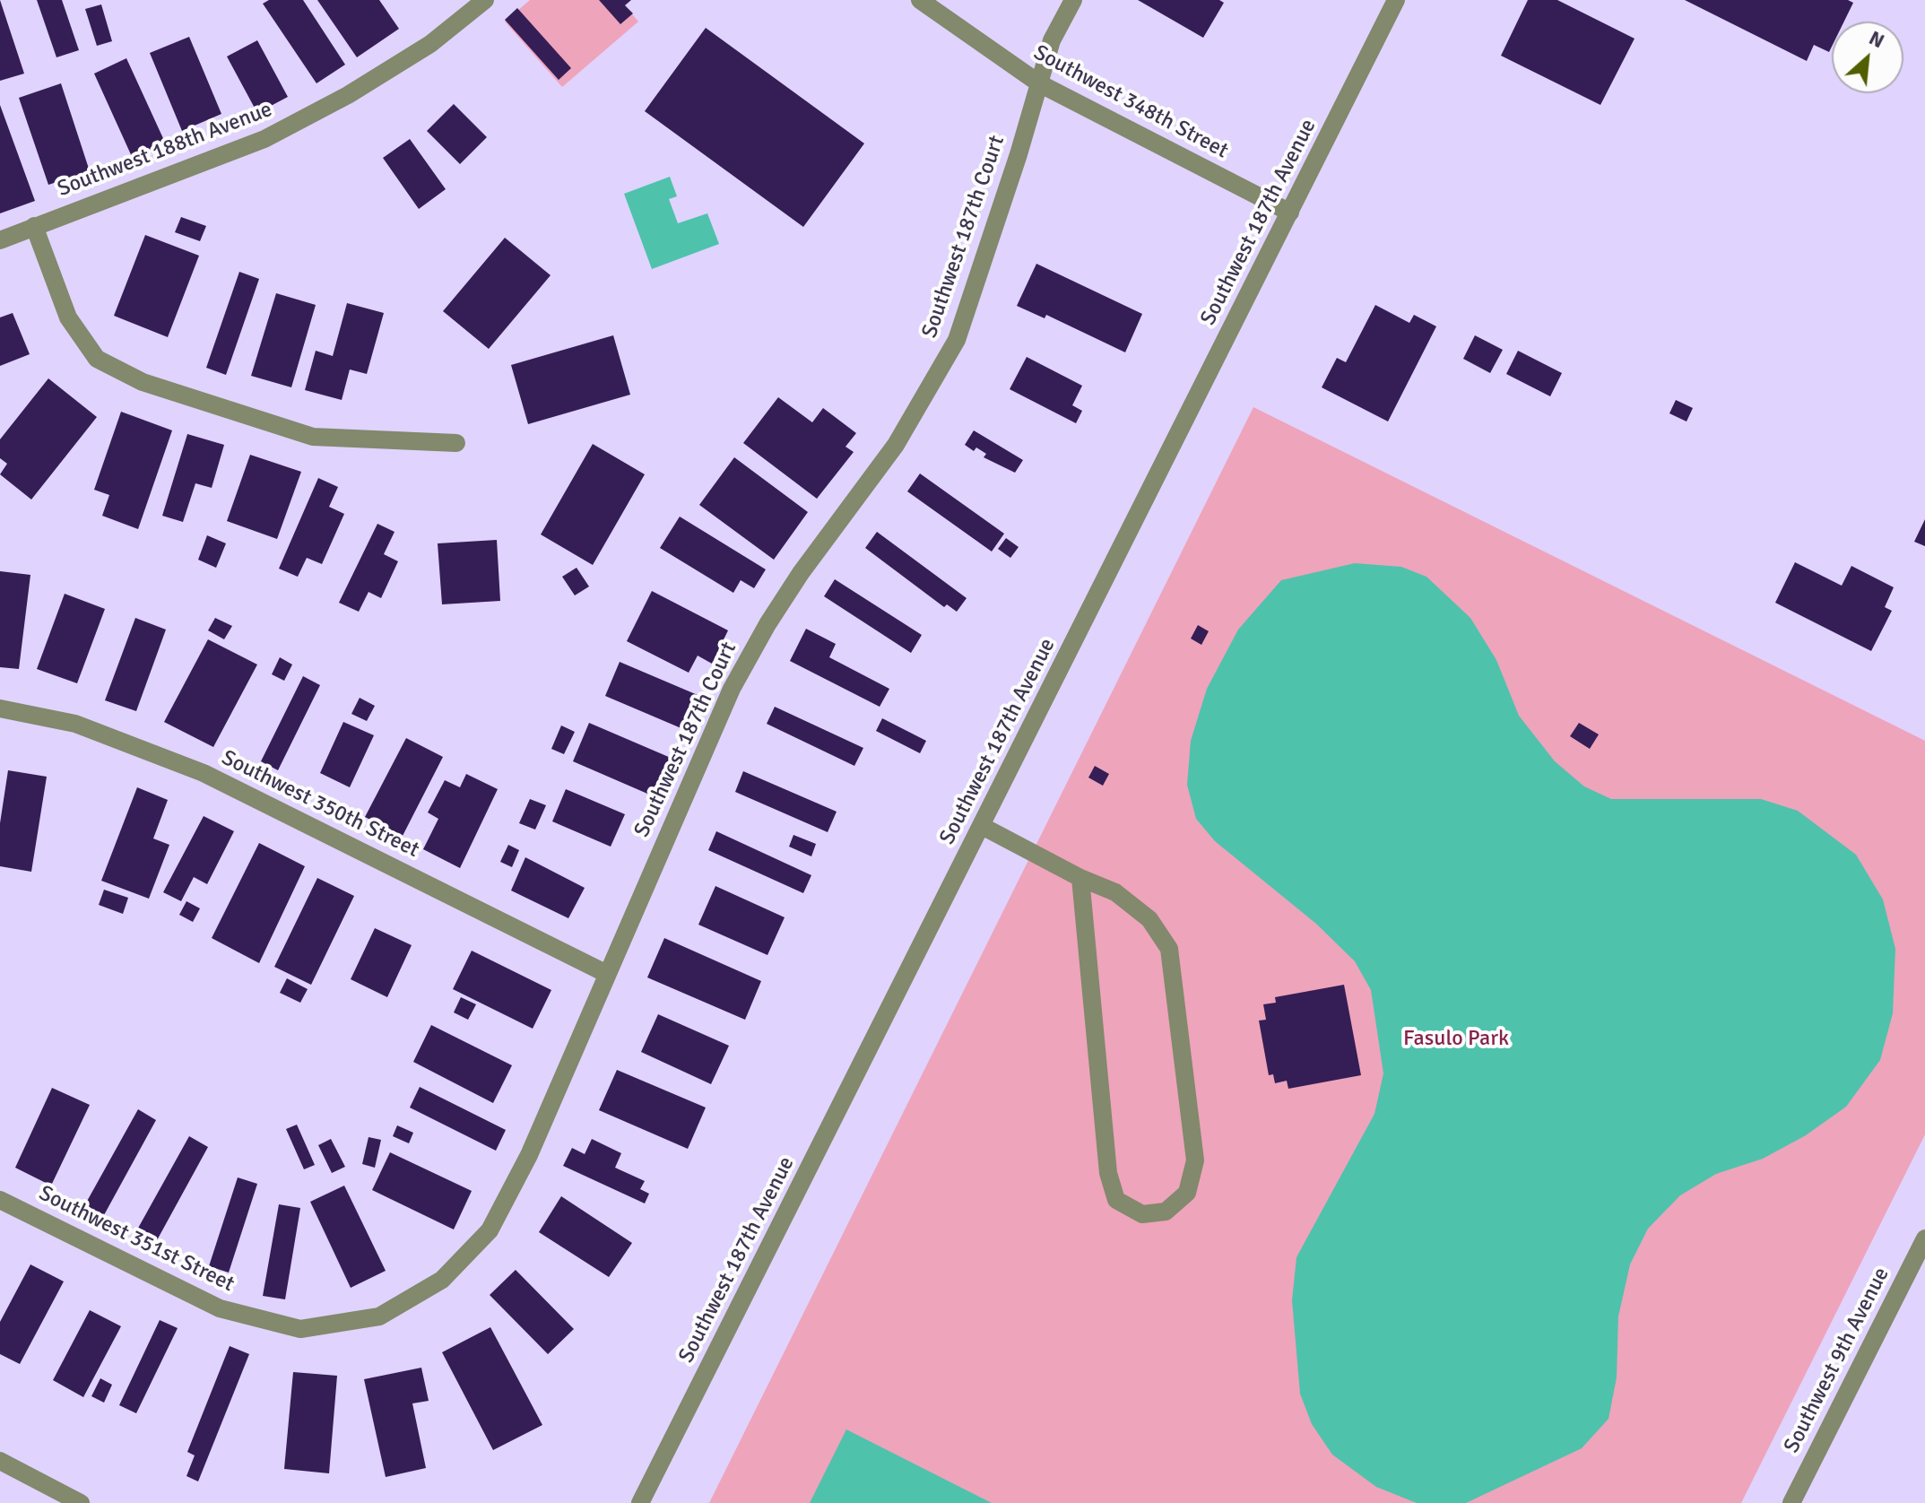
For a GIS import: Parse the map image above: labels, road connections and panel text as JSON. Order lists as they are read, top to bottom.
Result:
{
  "streets": {
    "street": [
      "Southwest 348th Street",
      "Southwest 188th Avenue",
      "Southwest 187th Avenue",
      "Southwest 187th Court",
      "Southwest 350th Street",
      "Southwest 351st Street",
      "Southwest 9th Avenue"
    ]
  },
  "crossings": [
    ["Southwest 348th Street", "Southwest 187th Avenue"],
    ["Southwest 348th Street", "Southwest 187th Court"],
    ["Southwest 187th Court", "Southwest 350th Street"],
    ["Southwest 187th Court", "Southwest 351st Street"]
  ],
  "parks": ["Fasulo Park"],
  "north": "top right"
}
